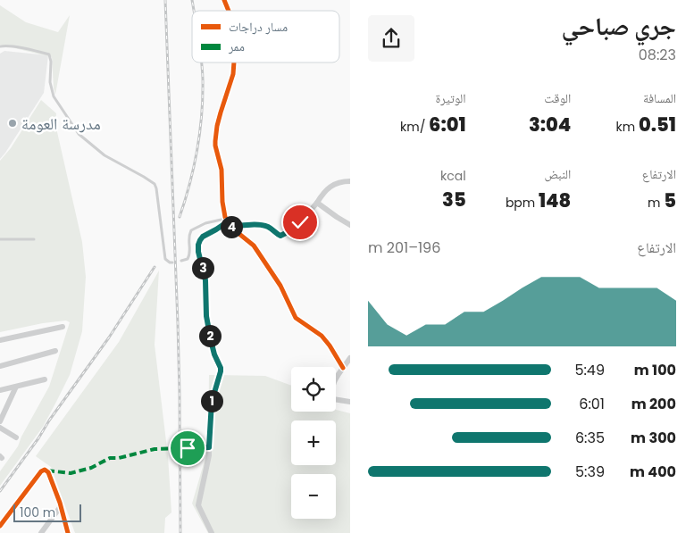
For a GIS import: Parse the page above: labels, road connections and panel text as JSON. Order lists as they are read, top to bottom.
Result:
{
  "places": ["مدرسة العومة"],
  "legend": ["مسار دراجات", "ممر"],
  "scale_bar": "100 m",
  "page": {
    "heading": ["جري صباحي", "08:23"],
    "stats": [
      ["المسافة", "0.51 km"],
      ["الوقت", "3:04"],
      ["الوتيرة", "6:01 /km"],
      ["الارتفاع", "5 m"],
      ["النبض", "148 bpm"],
      ["kcal", "35"]
    ],
    "pins": [
      "4",
      "3",
      "2",
      "1"
    ],
    "chart": ["الارتفاع", "196–201 m"],
    "list": [
      {
        "name": "100 m",
        "note": "5:49"
      },
      {
        "name": "200 m",
        "note": "6:01"
      },
      {
        "name": "300 m",
        "note": "6:35"
      },
      {
        "name": "400 m",
        "note": "5:39"
      }
    ],
    "map_buttons": ["+", "−"],
    "scale": "100 m"
  }
}
